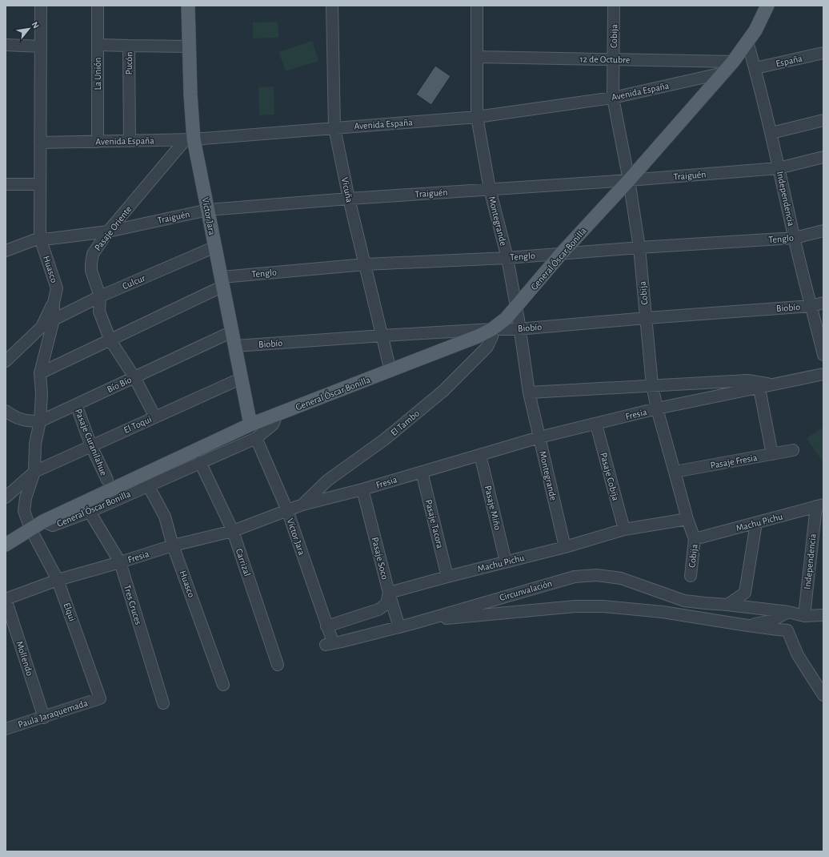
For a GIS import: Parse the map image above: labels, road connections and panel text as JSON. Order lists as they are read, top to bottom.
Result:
{
  "streets": {
    "main road": ["Víctor Jara", "General Óscar Bonilla"],
    "street": [
      "Cobija",
      "12 de Octubre",
      "España",
      "Pucón",
      "La Unión",
      "Avenida España",
      "Traiguén",
      "Vicuña",
      "Independencia",
      "Montegrande",
      "Pasaje Oriente",
      "Tenglo",
      "Huasco",
      "Culcur",
      "Biobío",
      "Bío Bío",
      "Fresia",
      "El Tambo",
      "El Toqui",
      "Pasaje Curanilahue",
      "Pasaje Fresia",
      "Pasaje Cobija",
      "Pasaje Miño",
      "Machu Pichu",
      "Pasaje Tacora",
      "Pasaje Soco",
      "Carrizal",
      "Circunvalación",
      "Tres Cruces",
      "Elqui",
      "Mollendo",
      "Paula Jaraquemada"
    ]
  },
  "crossings": [
    ["Cobija", "12 de Octubre"],
    ["Cobija", "Avenida España"],
    ["Cobija", "Traiguén"],
    ["Cobija", "Tenglo"],
    ["Cobija", "General Óscar Bonilla"],
    ["Cobija", "Biobío"],
    ["Cobija", "Fresia"],
    ["Cobija", "Pasaje Fresia"],
    ["Cobija", "Machu Pichu"],
    ["12 de Octubre", "Montegrande"],
    ["12 de Octubre", "General Óscar Bonilla"],
    ["España", "Independencia"],
    ["Pucón", "Avenida España"],
    ["Pucón", "Víctor Jara"],
    ["La Unión", "Avenida España"],
    ["Avenida España", "Vicuña"],
    ["Avenida España", "Víctor Jara"],
    ["Avenida España", "Montegrande"],
    ["Avenida España", "Pasaje Oriente"],
    ["Avenida España", "General Óscar Bonilla"],
    ["Avenida España", "Huasco"],
    ["Traiguén", "Vicuña"],
    ["Traiguén", "Independencia"],
    ["Traiguén", "Víctor Jara"],
    ["Traiguén", "Montegrande"],
    ["Traiguén", "Pasaje Oriente"],
    ["Traiguén", "General Óscar Bonilla"],
    ["Traiguén", "Huasco"],
    ["Vicuña", "Tenglo"],
    ["Vicuña", "General Óscar Bonilla"],
    ["Vicuña", "Biobío"],
    ["Independencia", "Tenglo"],
    ["Independencia", "General Óscar Bonilla"],
    ["Independencia", "Biobío"],
    ["Independencia", "Machu Pichu"],
    ["Independencia", "Circunvalación"],
    ["Víctor Jara", "Pasaje Oriente"],
    ["Víctor Jara", "Tenglo"],
    ["Víctor Jara", "General Óscar Bonilla"],
    ["Víctor Jara", "Culcur"],
    ["Víctor Jara", "Biobío"],
    ["Víctor Jara", "Bío Bío"],
    ["Víctor Jara", "Fresia"],
    ["Víctor Jara", "El Toqui"],
    ["Víctor Jara", "Circunvalación"],
    ["Montegrande", "Tenglo"],
    ["Montegrande", "General Óscar Bonilla"],
    ["Montegrande", "Biobío"],
    ["Montegrande", "Fresia"],
    ["Montegrande", "Machu Pichu"],
    ["Pasaje Oriente", "Tenglo"],
    ["Pasaje Oriente", "Culcur"],
    ["Pasaje Oriente", "Bío Bío"],
    ["Pasaje Oriente", "El Toqui"],
    ["Tenglo", "General Óscar Bonilla"],
    ["Tenglo", "Huasco"],
    ["General Óscar Bonilla", "Huasco"],
    ["General Óscar Bonilla", "Biobío"],
    ["General Óscar Bonilla", "El Tambo"],
    ["General Óscar Bonilla", "Carrizal"],
    ["General Óscar Bonilla", "Tres Cruces"],
    ["General Óscar Bonilla", "Elqui"],
    ["Huasco", "Culcur"],
    ["Huasco", "Bío Bío"],
    ["Huasco", "Fresia"],
    ["Huasco", "El Toqui"],
    ["Huasco", "Elqui"],
    ["Biobío", "El Tambo"],
    ["Bío Bío", "Pasaje Curanilahue"],
    ["Fresia", "El Tambo"],
    ["Fresia", "Pasaje Cobija"],
    ["Fresia", "Pasaje Miño"],
    ["Fresia", "Pasaje Tacora"],
    ["Fresia", "Pasaje Soco"],
    ["Fresia", "Carrizal"],
    ["Fresia", "Tres Cruces"],
    ["Fresia", "Elqui"],
    ["Fresia", "Mollendo"],
    ["El Toqui", "Pasaje Curanilahue"],
    ["Pasaje Cobija", "Machu Pichu"],
    ["Pasaje Miño", "Machu Pichu"],
    ["Machu Pichu", "Pasaje Tacora"],
    ["Machu Pichu", "Pasaje Soco"],
    ["Pasaje Soco", "Circunvalación"],
    ["Elqui", "Paula Jaraquemada"],
    ["Mollendo", "Paula Jaraquemada"]
  ],
  "north": "top right"
}
